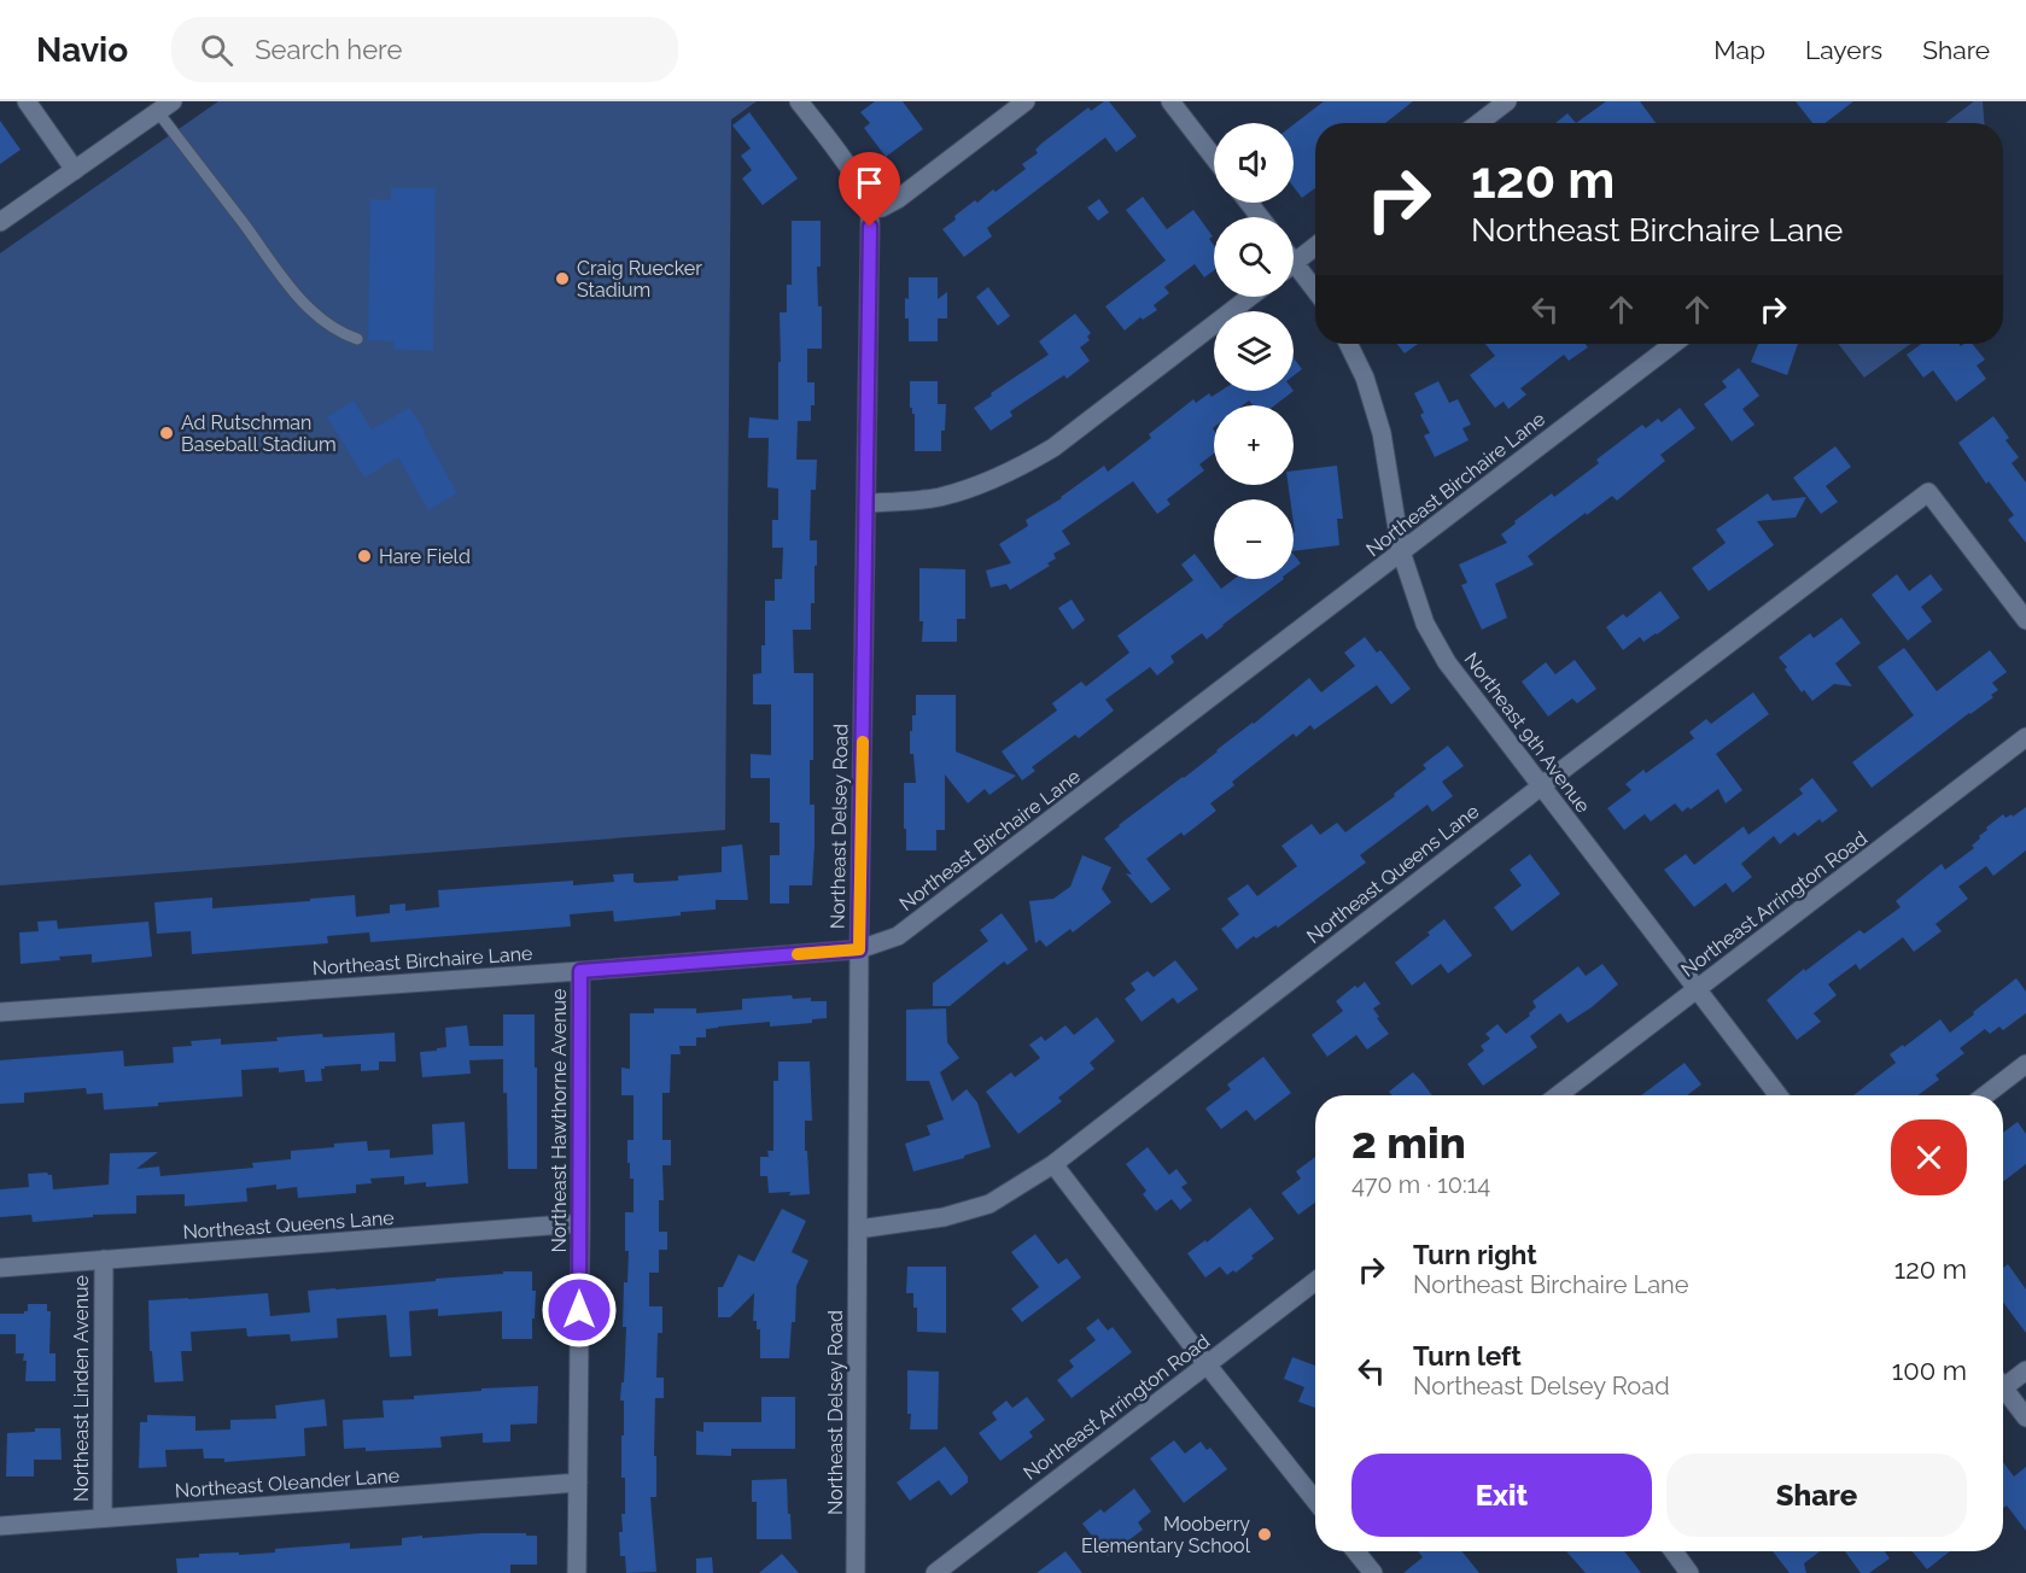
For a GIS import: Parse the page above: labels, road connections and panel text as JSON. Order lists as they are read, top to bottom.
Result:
{
  "streets": {
    "street": [
      "Northeast Birchaire Lane",
      "Northeast 9th Avenue",
      "Northeast Delsey Road",
      "Northeast Queens Lane",
      "Northeast Arrington Road",
      "Northeast Hawthorne Avenue",
      "Northeast Linden Avenue",
      "Northeast Oleander Lane"
    ]
  },
  "crossings": [
    ["Northeast Birchaire Lane", "Northeast 9th Avenue"],
    ["Northeast Birchaire Lane", "Northeast Delsey Road"],
    ["Northeast Birchaire Lane", "Northeast Hawthorne Avenue"],
    ["Northeast 9th Avenue", "Northeast Queens Lane"],
    ["Northeast 9th Avenue", "Northeast Arrington Road"],
    ["Northeast Delsey Road", "Northeast Queens Lane"],
    ["Northeast Queens Lane", "Northeast Hawthorne Avenue"],
    ["Northeast Queens Lane", "Northeast Linden Avenue"],
    ["Northeast Hawthorne Avenue", "Northeast Oleander Lane"],
    ["Northeast Linden Avenue", "Northeast Oleander Lane"]
  ],
  "places": [
    "Craig Ruecker Stadium",
    "Ad Rutschman Baseball Stadium",
    "Hare Field",
    "Mooberry Elementary School"
  ],
  "page": {
    "header": "Navio",
    "search": "Search here",
    "nav": ["Map", "Layers", "Share"],
    "map_buttons": ["+", "−"],
    "turn": ["120 m", "Northeast Birchaire Lane"],
    "heading": ["2 min", "470 m · 10:14"],
    "list": [
      {
        "name": "Turn right",
        "note": "Northeast Birchaire Lane",
        "value": "120 m"
      },
      {
        "name": "Turn left",
        "note": "Northeast Delsey Road",
        "value": "100 m"
      }
    ],
    "buttons": ["Exit", "Share"]
  }
}
